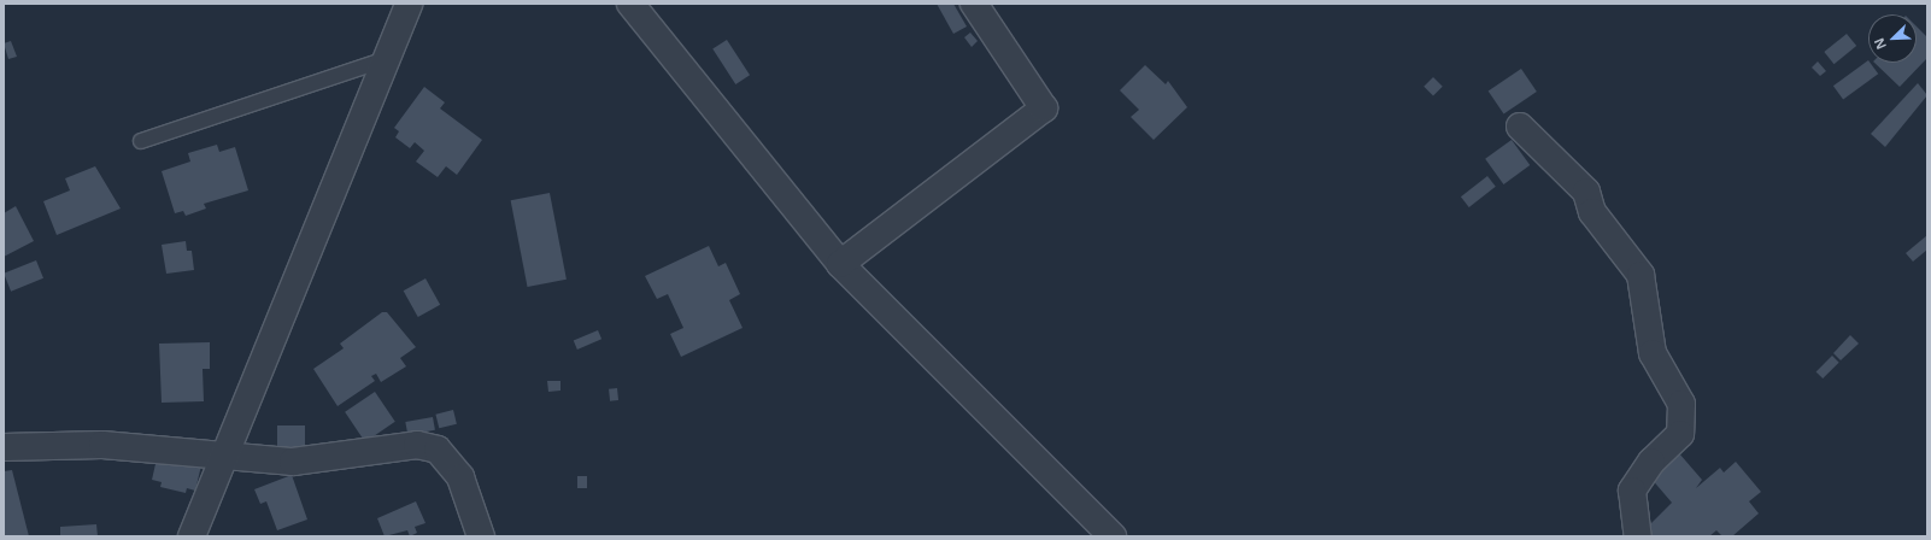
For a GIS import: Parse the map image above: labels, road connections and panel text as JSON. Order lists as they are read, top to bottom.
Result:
{
  "north": "bottom left"
}
